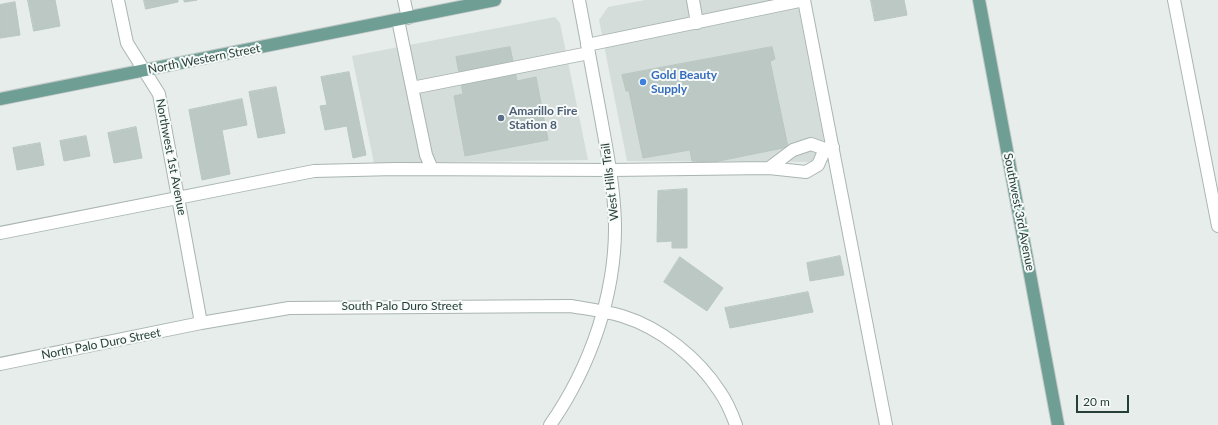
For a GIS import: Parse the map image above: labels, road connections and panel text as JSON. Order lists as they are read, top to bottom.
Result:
{
  "streets": {
    "main road": ["North Western Street", "Southwest 3rd Avenue"],
    "street": [
      "Northwest 1st Avenue",
      "West Hills Trail",
      "South Palo Duro Street",
      "North Palo Duro Street"
    ]
  },
  "crossings": [
    ["North Western Street", "Northwest 1st Avenue"],
    ["Northwest 1st Avenue", "South Palo Duro Street"],
    ["Northwest 1st Avenue", "North Palo Duro Street"],
    ["West Hills Trail", "South Palo Duro Street"],
    ["South Palo Duro Street", "North Palo Duro Street"]
  ],
  "places": ["Gold Beauty Supply", "Amarillo Fire Station 8"],
  "scale_bar": "20 m"
}
